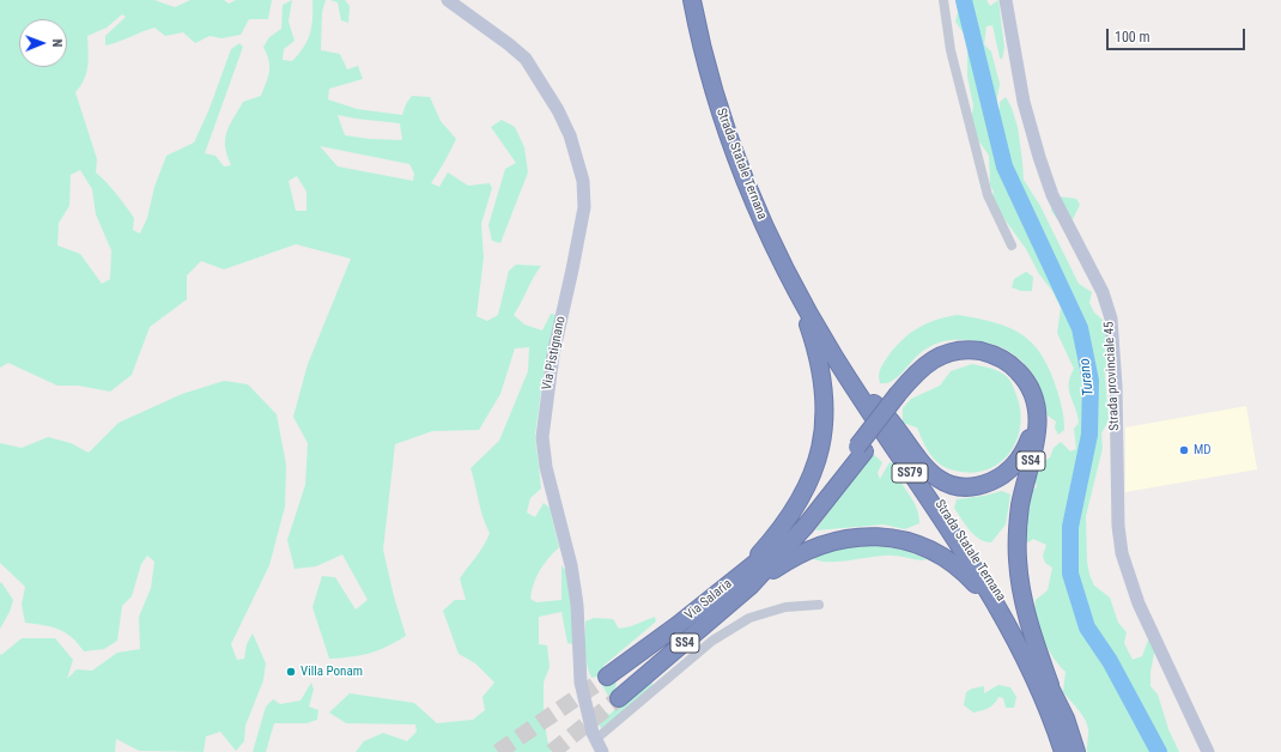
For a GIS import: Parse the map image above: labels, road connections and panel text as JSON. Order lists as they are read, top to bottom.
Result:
{
  "streets": {
    "highway": [
      "Strada Statale Ternana",
      "SS4",
      "SS79",
      "Via Salaria"
    ],
    "street": ["Via Pistignano", "Strada provinciale 45"]
  },
  "crossings": [
    ["Strada Statale Ternana", "SS4"],
    ["SS4", "Via Salaria"]
  ],
  "water": ["Turano"],
  "places": ["MD", "Villa Ponam"],
  "scale_bar": "100 m",
  "north": "right"
}
